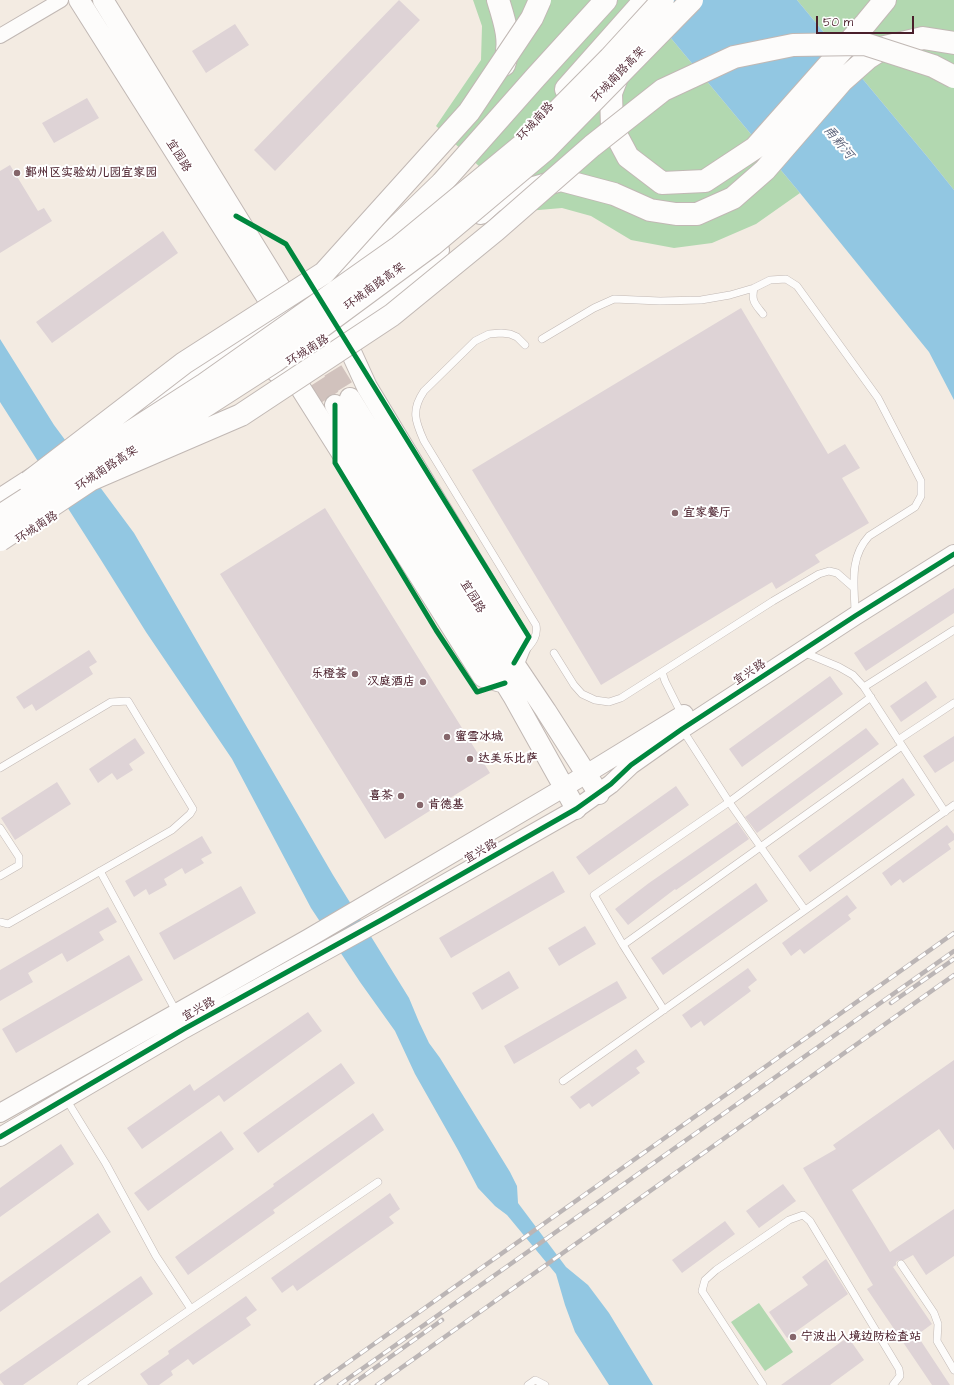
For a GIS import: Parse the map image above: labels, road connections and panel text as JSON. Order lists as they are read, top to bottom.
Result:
{
  "streets": {
    "main road": ["环城南路高架", "环城南路", "宜园路"],
    "street": ["宜兴路"]
  },
  "crossings": [
    ["宜园路", "宜兴路"]
  ],
  "water": ["甬新河"],
  "places": [
    "鄞州区实验幼儿园宜家园",
    "宜家餐厅",
    "乐橙荟",
    "汉庭酒店",
    "蜜雪冰城",
    "达美乐比萨",
    "喜茶",
    "肯德基",
    "宁波出入境边防检查站"
  ],
  "scale_bar": "50 m"
}
